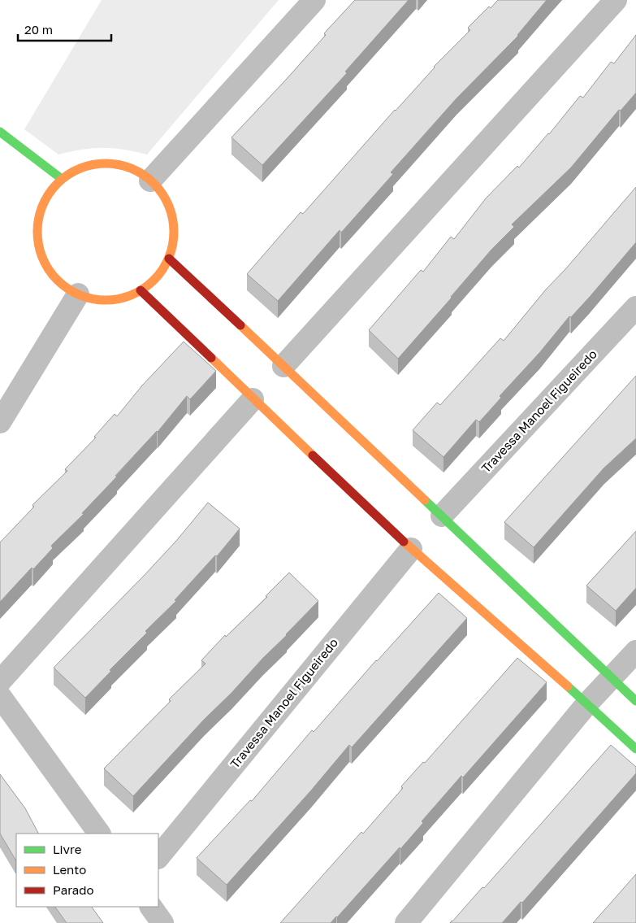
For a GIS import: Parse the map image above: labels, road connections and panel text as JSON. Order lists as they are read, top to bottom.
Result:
{
  "streets": {
    "street": ["Travessa Manoel Figueiredo"]
  },
  "legend": ["Livre", "Lento", "Parado"],
  "scale_bar": "20 m"
}
